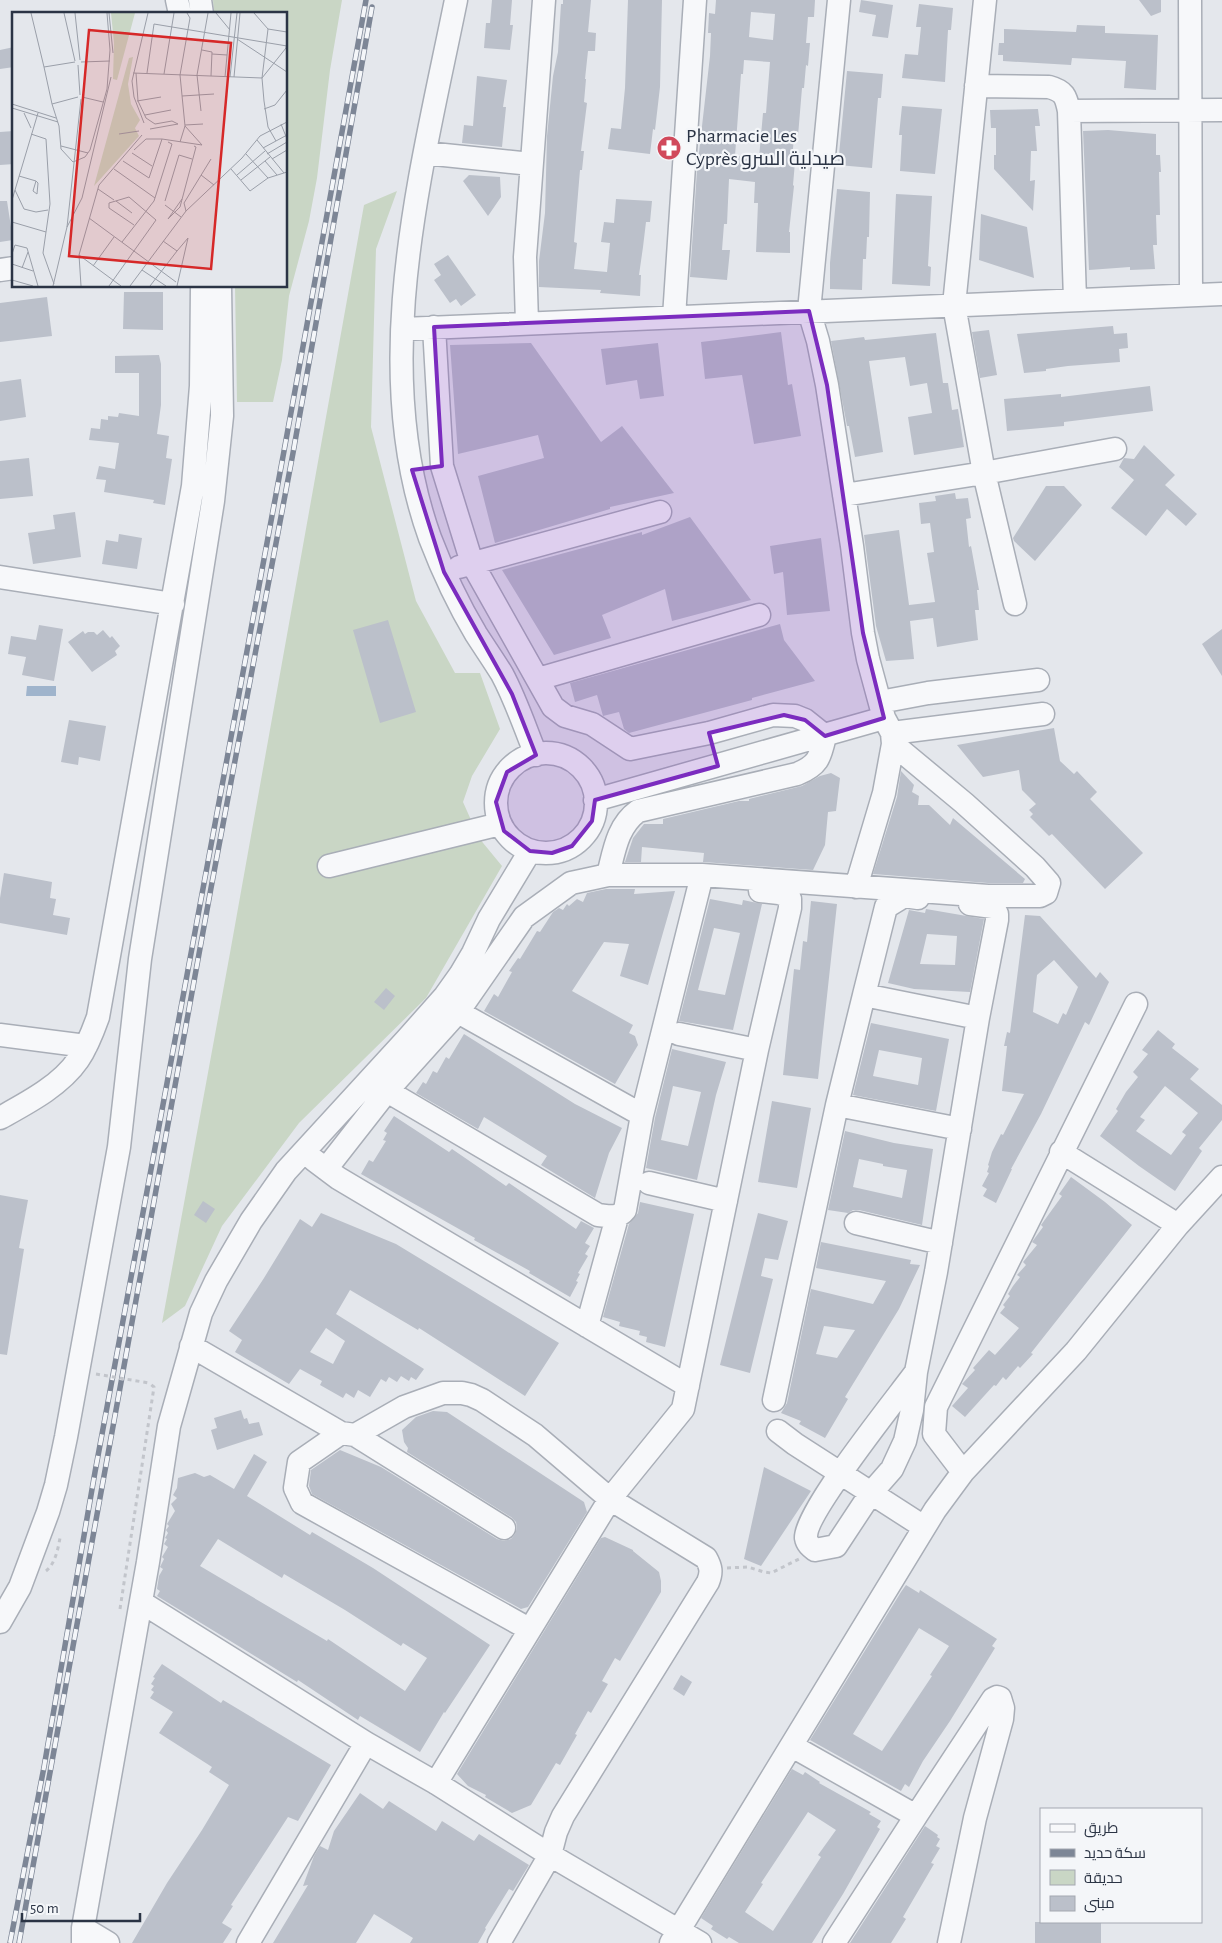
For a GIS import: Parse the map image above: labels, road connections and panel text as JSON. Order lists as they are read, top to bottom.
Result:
{
  "places": {
    "pharmacy": ["Pharmacie Les Cyprès صيدلية السرو"]
  },
  "legend": [
    "طريق",
    "سكة حديد",
    "حديقة",
    "مبنى"
  ],
  "scale_bar": "50 m"
}
